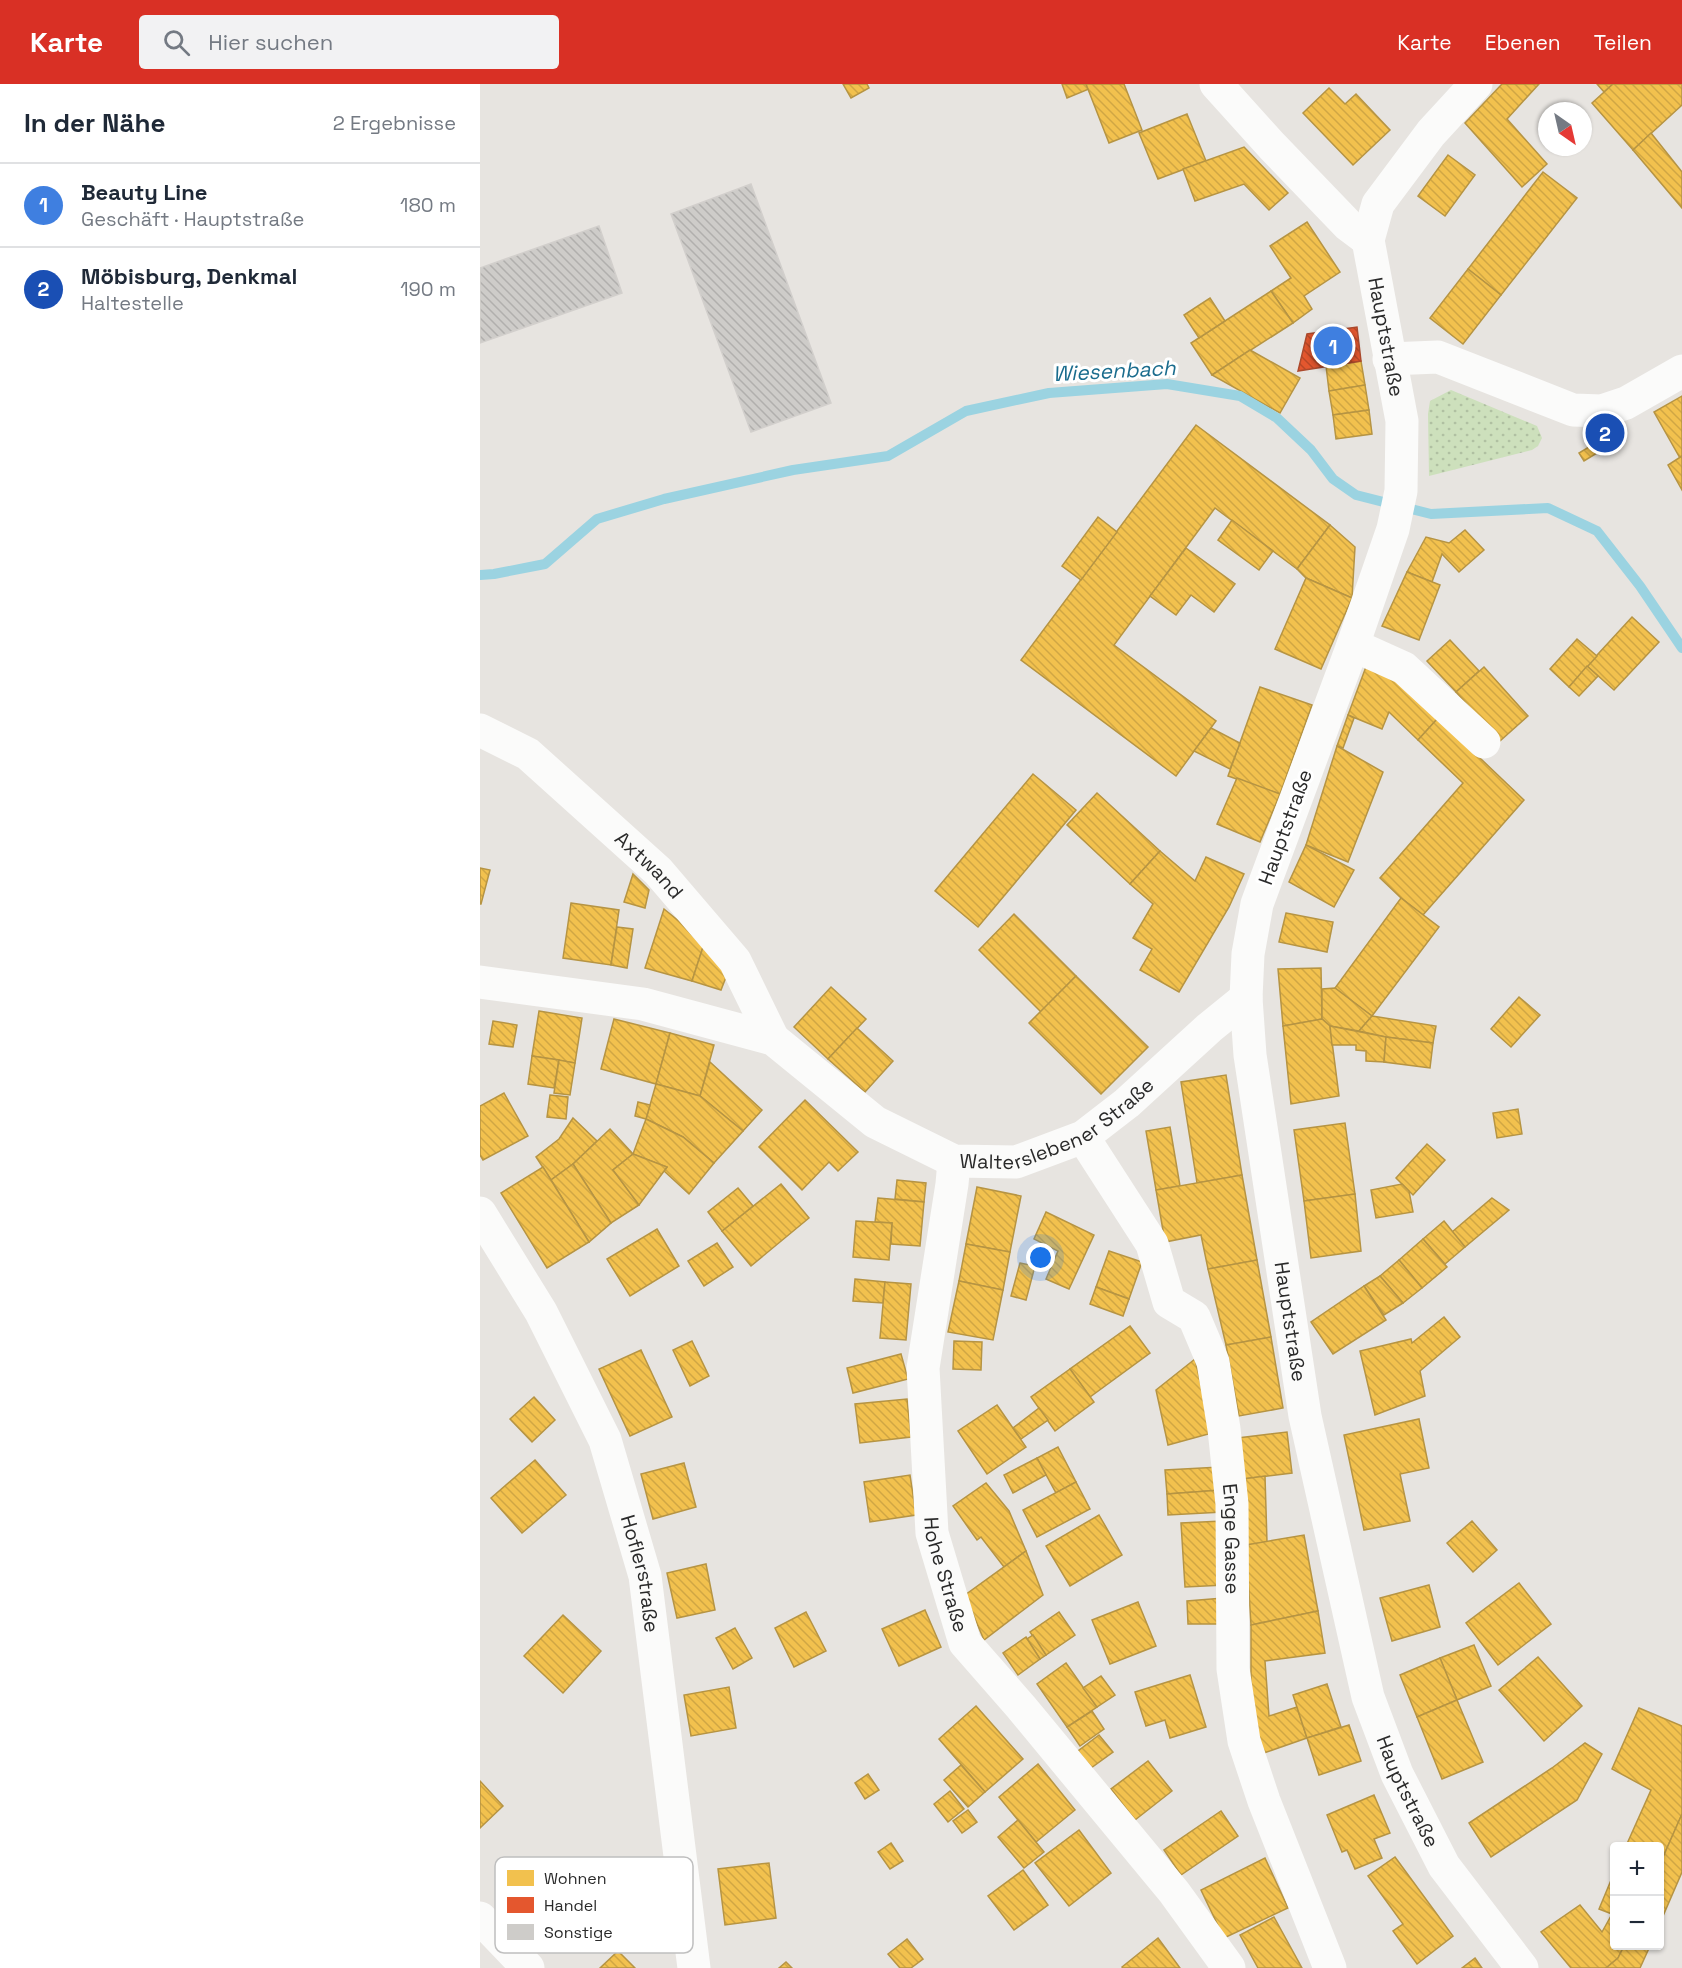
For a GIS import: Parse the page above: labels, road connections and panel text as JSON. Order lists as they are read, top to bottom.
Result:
{
  "streets": {
    "street": [
      "Hauptstraße",
      "Axtwand",
      "Walterslebener Straße",
      "Enge Gasse",
      "Hoflerstraße",
      "Hohe Straße"
    ]
  },
  "crossings": [
    ["Hauptstraße", "Walterslebener Straße"],
    ["Axtwand", "Walterslebener Straße"],
    ["Walterslebener Straße", "Enge Gasse"],
    ["Walterslebener Straße", "Hohe Straße"]
  ],
  "water": ["Wiesenbach"],
  "legend": ["Wohnen", "Handel", "Sonstige"],
  "north": "bottom right",
  "page": {
    "header": "Karte",
    "search": "Hier suchen",
    "nav": ["Karte", "Ebenen", "Teilen"],
    "heading": ["In der Nähe", "2 Ergebnisse"],
    "list": [
      {
        "mark": "1",
        "name": "Beauty Line",
        "note": "Geschäft · Hauptstraße",
        "value": "180 m"
      },
      {
        "mark": "2",
        "name": "Möbisburg, Denkmal",
        "note": "Haltestelle",
        "value": "190 m"
      }
    ],
    "pins": ["1", "2"],
    "map_buttons": ["+", "−"]
  }
}
